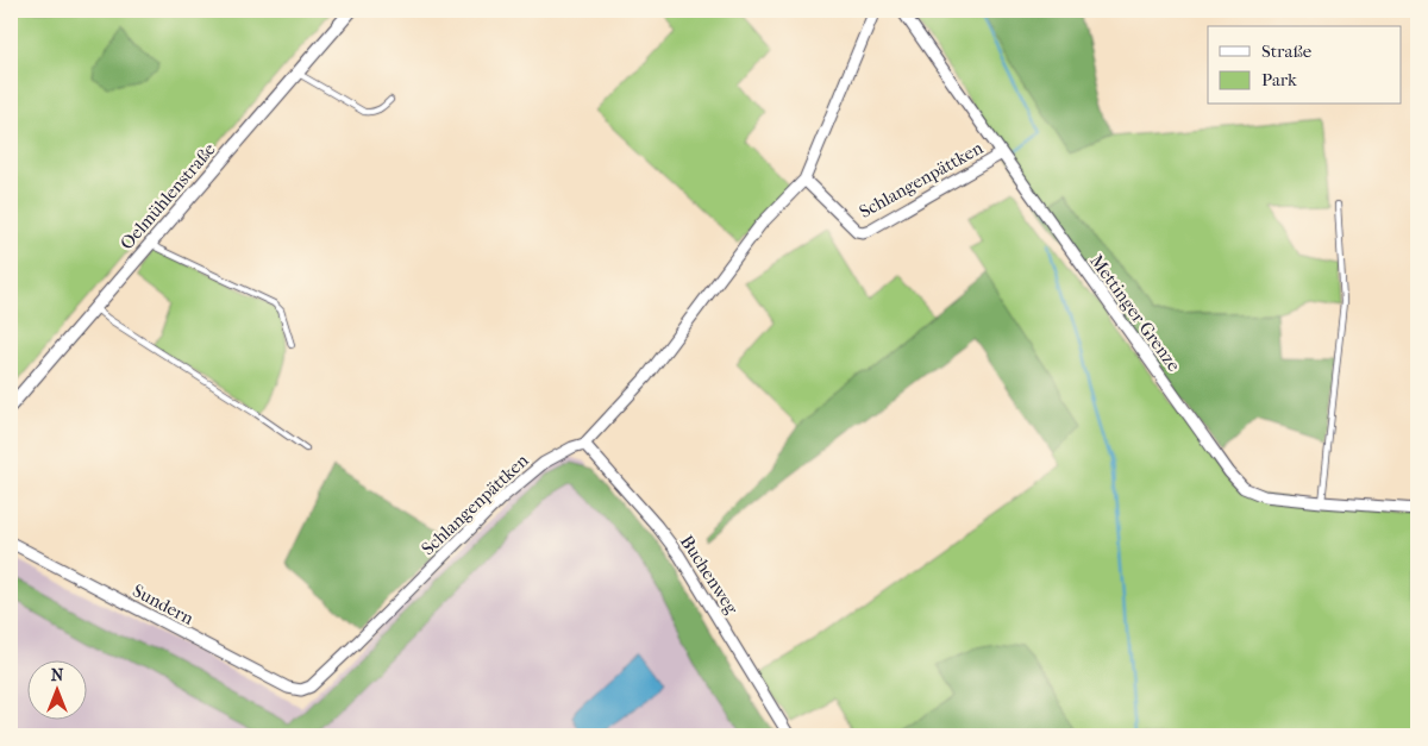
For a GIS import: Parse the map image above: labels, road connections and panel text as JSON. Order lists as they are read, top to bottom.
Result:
{
  "streets": {
    "street": [
      "Schlangenpättken",
      "Oelmühlenstraße",
      "Mettinger Grenze",
      "Buchenweg",
      "Sundern"
    ]
  },
  "crossings": [
    ["Schlangenpättken", "Mettinger Grenze"],
    ["Schlangenpättken", "Buchenweg"],
    ["Schlangenpättken", "Sundern"]
  ],
  "legend": ["Straße", "Park"],
  "north": "top"
}
